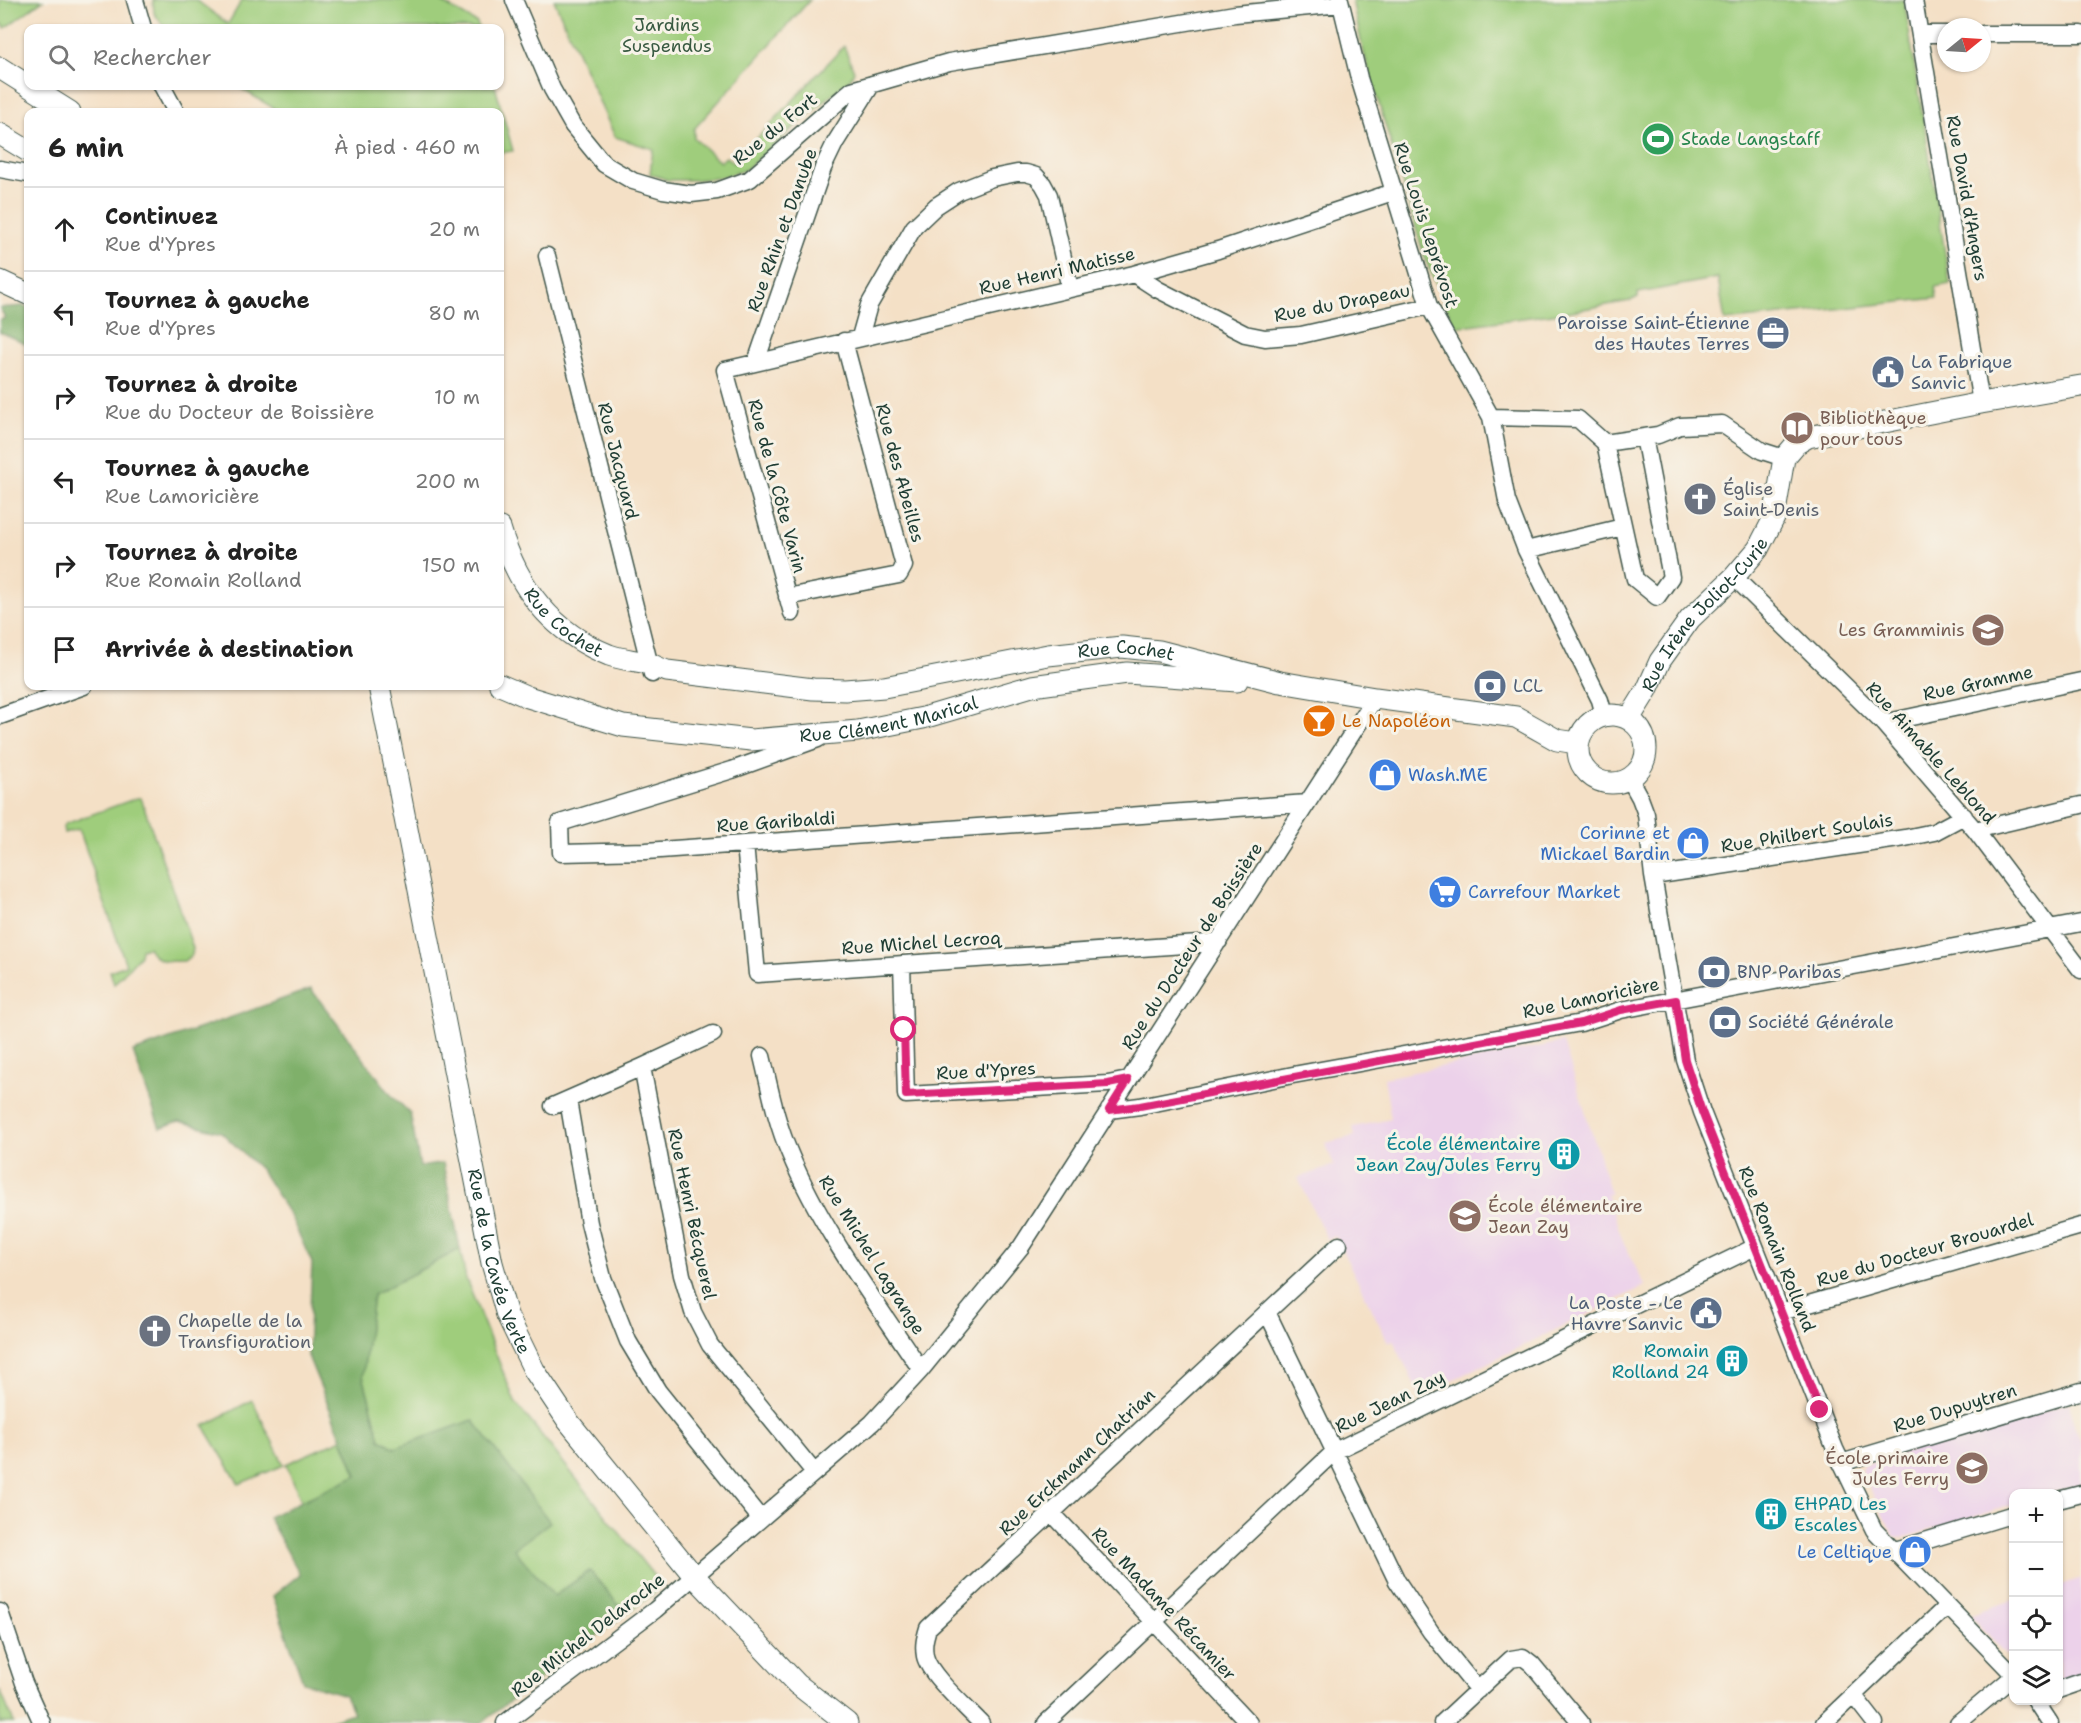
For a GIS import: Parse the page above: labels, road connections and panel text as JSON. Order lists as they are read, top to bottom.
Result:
{
  "streets": {
    "street": [
      "Rue du Fort",
      "Rue David d'Angers",
      "Rue Louis Leprévost",
      "Rue Rhin et Danube",
      "Rue Henri Matisse",
      "Rue du Drapeau",
      "Rue Jacquard",
      "Rue des Abeilles",
      "Rue de la Côte Varin",
      "Rue Irène Joliot-Curie",
      "Rue Cochet",
      "Rue Gramme",
      "Rue Clément Marical",
      "Rue Aimable Leblond",
      "Rue Garibaldi",
      "Rue Philbert Soulais",
      "Rue Michel Lecroq",
      "Rue du Docteur de Boissière",
      "Rue Lamoricière",
      "Rue d'Ypres",
      "Rue Henri Bécquerel",
      "Rue Romain Rolland",
      "Rue du Docteur Brouardel",
      "Rue Michel Lagrange",
      "Rue de la Cavée Verte",
      "Rue Jean Zay",
      "Rue Dupuytren",
      "Rue Erckmann Chatrian",
      "Rue Madame Récamier",
      "Rue Michel Delaroche"
    ]
  },
  "crossings": [
    ["Rue du Fort", "Rue Louis Leprévost"],
    ["Rue du Fort", "Rue Rhin et Danube"],
    ["Rue Louis Leprévost", "Rue Henri Matisse"],
    ["Rue Louis Leprévost", "Rue du Drapeau"],
    ["Rue Louis Leprévost", "Rue Irène Joliot-Curie"],
    ["Rue Louis Leprévost", "Rue Cochet"],
    ["Rue Louis Leprévost", "Rue Romain Rolland"],
    ["Rue Rhin et Danube", "Rue Henri Matisse"],
    ["Rue Henri Matisse", "Rue du Drapeau"],
    ["Rue Henri Matisse", "Rue des Abeilles"],
    ["Rue Henri Matisse", "Rue de la Côte Varin"],
    ["Rue Jacquard", "Rue Cochet"],
    ["Rue des Abeilles", "Rue de la Côte Varin"],
    ["Rue Irène Joliot-Curie", "Rue Cochet"],
    ["Rue Irène Joliot-Curie", "Rue Aimable Leblond"],
    ["Rue Irène Joliot-Curie", "Rue Romain Rolland"],
    ["Rue Cochet", "Rue Clément Marical"],
    ["Rue Cochet", "Rue du Docteur de Boissière"],
    ["Rue Cochet", "Rue Romain Rolland"],
    ["Rue Gramme", "Rue Aimable Leblond"],
    ["Rue Clément Marical", "Rue Garibaldi"],
    ["Rue Aimable Leblond", "Rue Philbert Soulais"],
    ["Rue Aimable Leblond", "Rue Lamoricière"],
    ["Rue Garibaldi", "Rue Michel Lecroq"],
    ["Rue Garibaldi", "Rue du Docteur de Boissière"],
    ["Rue Philbert Soulais", "Rue Romain Rolland"],
    ["Rue Michel Lecroq", "Rue du Docteur de Boissière"],
    ["Rue Michel Lecroq", "Rue d'Ypres"],
    ["Rue du Docteur de Boissière", "Rue Lamoricière"],
    ["Rue du Docteur de Boissière", "Rue d'Ypres"],
    ["Rue du Docteur de Boissière", "Rue Henri Bécquerel"],
    ["Rue du Docteur de Boissière", "Rue Michel Lagrange"],
    ["Rue du Docteur de Boissière", "Rue de la Cavée Verte"],
    ["Rue du Docteur de Boissière", "Rue Michel Delaroche"],
    ["Rue Lamoricière", "Rue Romain Rolland"],
    ["Rue Romain Rolland", "Rue du Docteur Brouardel"],
    ["Rue Romain Rolland", "Rue Jean Zay"],
    ["Rue Romain Rolland", "Rue Dupuytren"],
    ["Rue de la Cavée Verte", "Rue Michel Delaroche"],
    ["Rue Jean Zay", "Rue Madame Récamier"],
    ["Rue Erckmann Chatrian", "Rue Madame Récamier"]
  ],
  "parks": ["Jardins Suspendus"],
  "places": {
    "sports": ["Stade Langstaff"],
    "office": ["Paroisse Saint-Étienne des Hautes Terres"],
    "public building": ["La Fabrique Sanvic", "La Poste - Le Havre Sanvic"],
    "library": ["Bibliothèque pour tous"],
    "church": ["Église Saint-Denis", "Chapelle de la Transfiguration"],
    "school or university": ["Les Gramminis", "École élémentaire Jean Zay", "École primaire Jules Ferry"],
    "bank": ["LCL", "BNP Paribas", "Société Générale"],
    "bar": ["Le Napoléon"],
    "shop": ["Wash.ME", "Corinne et Mickael Bardin", "Le Celtique"],
    "supermarket": ["Carrefour Market"],
    "building": ["École élémentaire Jean Zay/Jules Ferry", "Romain Rolland 24", "EHPAD Les Escales"]
  },
  "north": "right",
  "page": {
    "search": "Rechercher",
    "heading": ["6 min", "À pied · 460 m"],
    "list": [
      ["Continuez", "Rue d'Ypres", "20 m"],
      ["Tournez à gauche", "Rue d'Ypres", "80 m"],
      ["Tournez à droite", "Rue du Docteur de Boissière", "10 m"],
      ["Tournez à gauche", "Rue Lamoricière", "200 m"],
      ["Tournez à droite", "Rue Romain Rolland", "150 m"],
      "Arrivée à destination"
    ],
    "map_buttons": ["+", "−"]
  }
}
